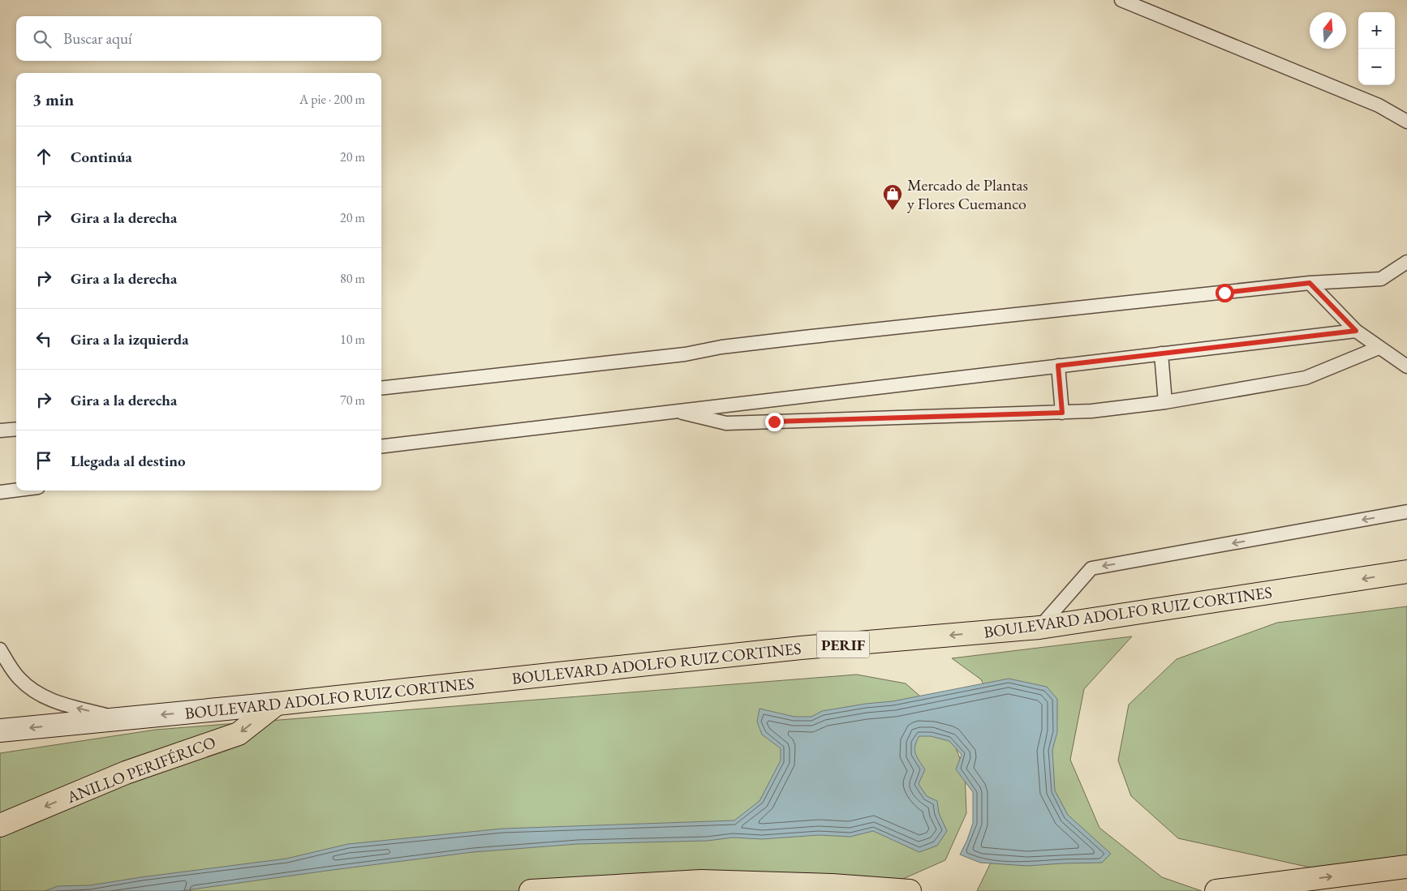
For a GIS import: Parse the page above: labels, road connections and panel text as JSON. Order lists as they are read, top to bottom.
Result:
{
  "streets": {
    "highway": ["BOULEVARD ADOLFO RUIZ CORTINES", "PERIF", "ANILLO PERIFÉRICO"]
  },
  "crossings": [
    ["BOULEVARD ADOLFO RUIZ CORTINES", "ANILLO PERIFÉRICO"]
  ],
  "one_way": ["BOULEVARD ADOLFO RUIZ CORTINES", "ANILLO PERIFÉRICO"],
  "places": {
    "shop": ["Mercado de Plantas y Flores Cuemanco"]
  },
  "north": "top",
  "page": {
    "map_buttons": ["+", "−"],
    "search": "Buscar aquí",
    "heading": ["3 min", "A pie · 200 m"],
    "list": [
      ["Continúa", "20 m"],
      ["Gira a la derecha", "20 m"],
      ["Gira a la derecha", "80 m"],
      ["Gira a la izquierda", "10 m"],
      ["Gira a la derecha", "70 m"],
      "Llegada al destino"
    ]
  }
}
